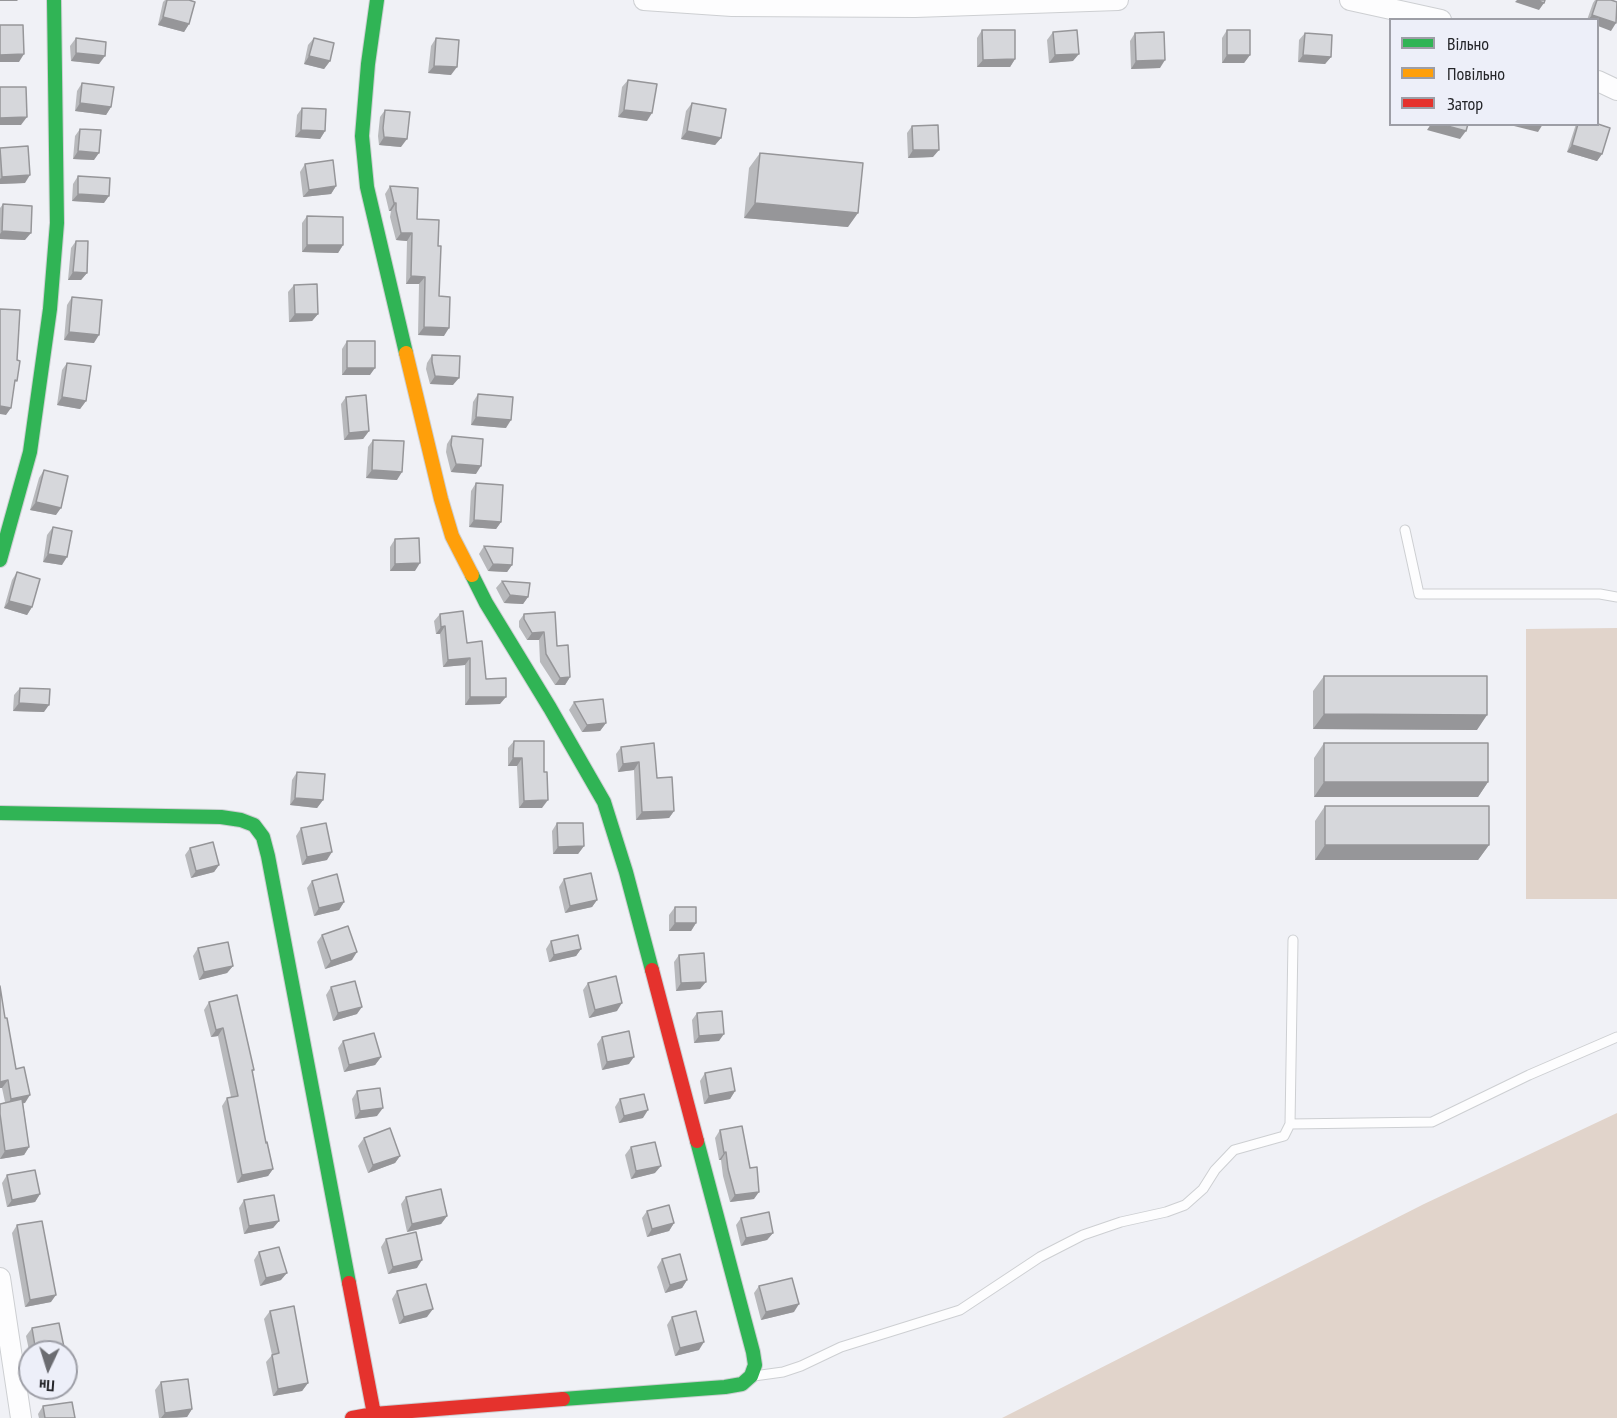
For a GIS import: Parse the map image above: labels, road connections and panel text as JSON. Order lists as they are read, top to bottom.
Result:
{
  "legend": ["Вільно", "Повільно", "Затор"],
  "north": "bottom"
}
